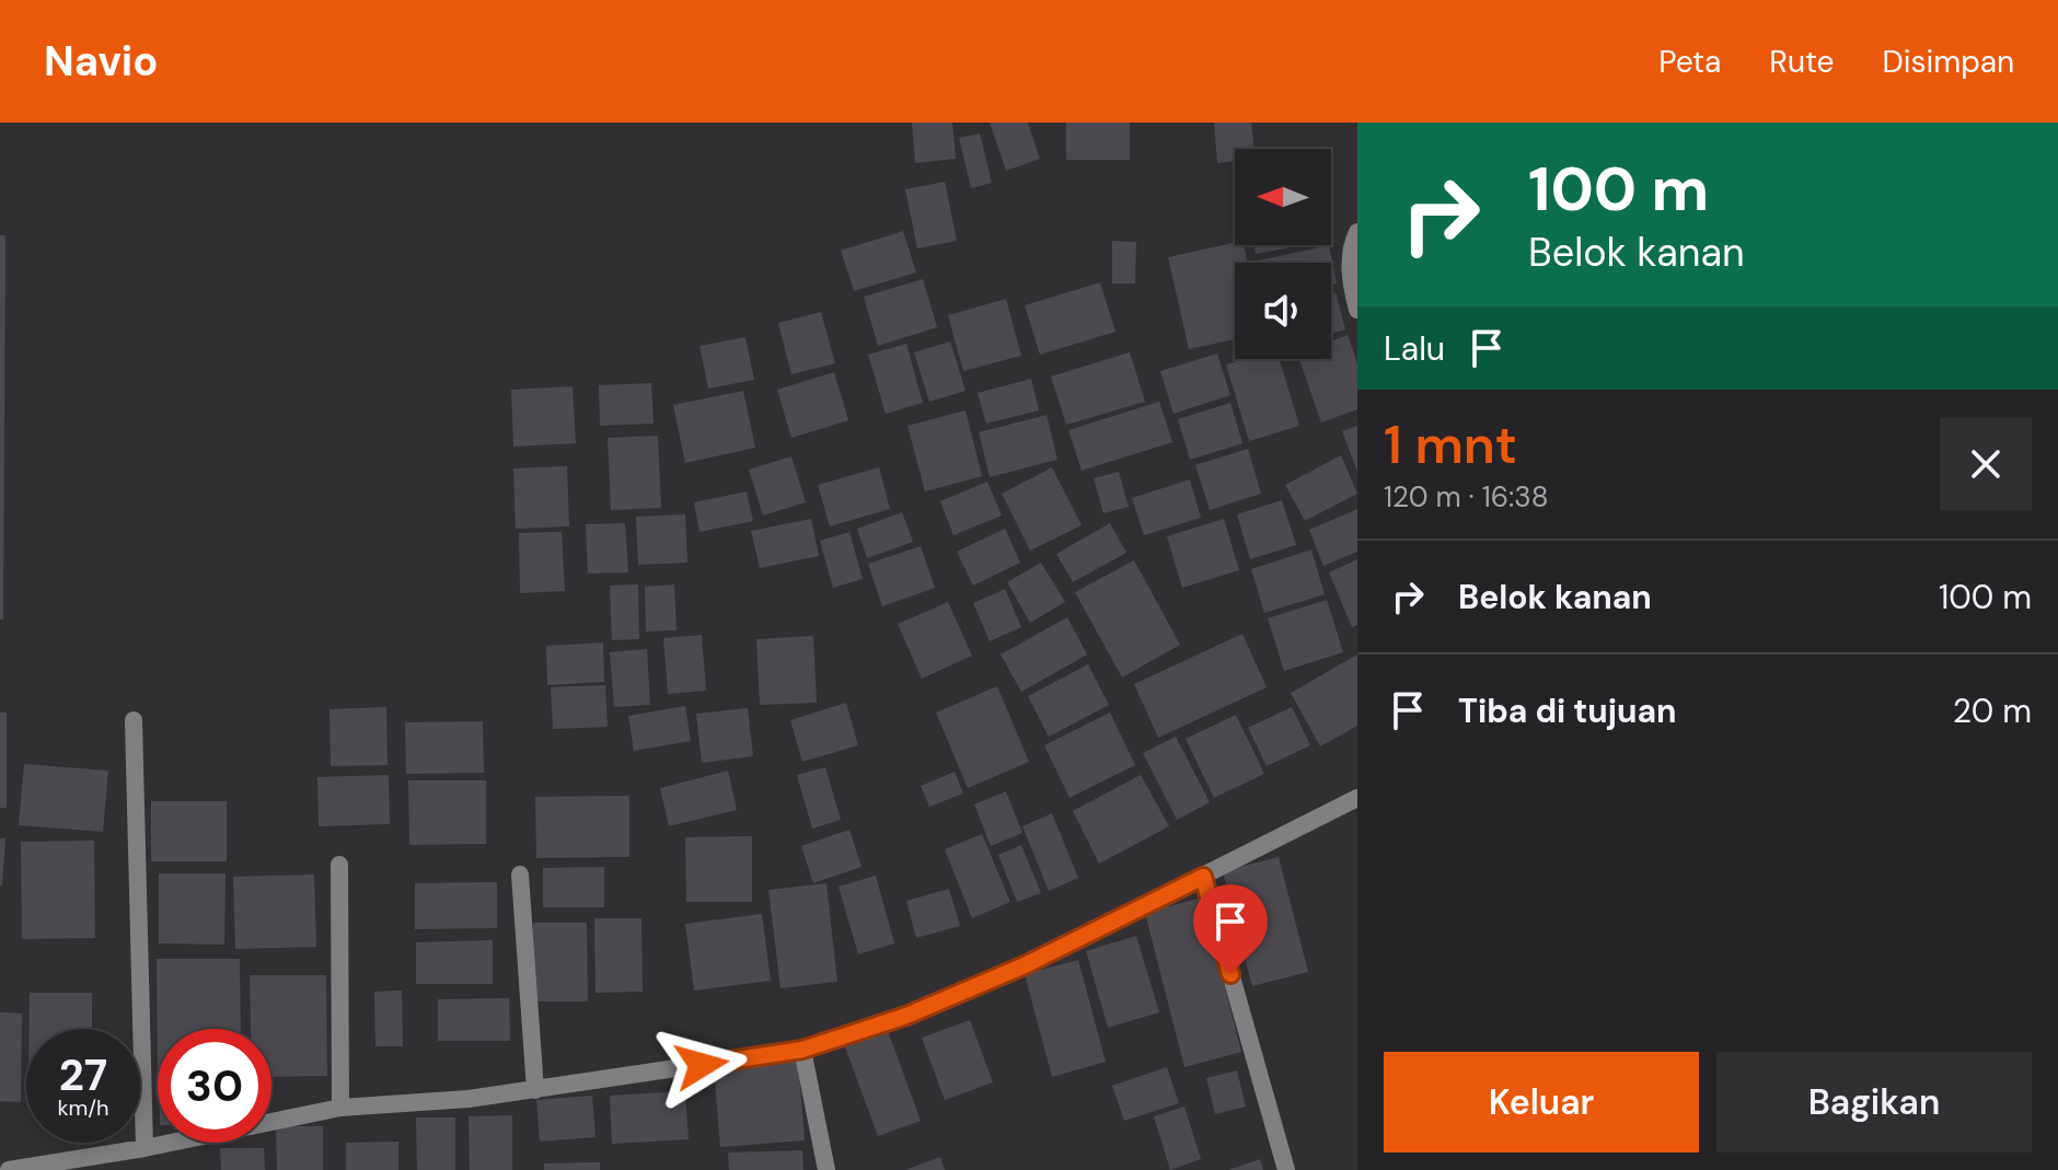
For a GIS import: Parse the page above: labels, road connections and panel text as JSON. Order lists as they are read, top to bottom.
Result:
{
  "north": "left",
  "page": {
    "header": "Navio",
    "nav": ["Peta", "Rute", "Disimpan"],
    "turn": ["100 m", "Belok kanan"],
    "then": "Lalu",
    "heading": ["1 mnt", "120 m · 16:38"],
    "list": [
      {
        "name": "Belok kanan",
        "value": "100 m"
      },
      {
        "name": "Tiba di tujuan",
        "value": "20 m"
      }
    ],
    "speed": "27 km/h",
    "limit": "30",
    "buttons": ["Keluar", "Bagikan"]
  }
}
